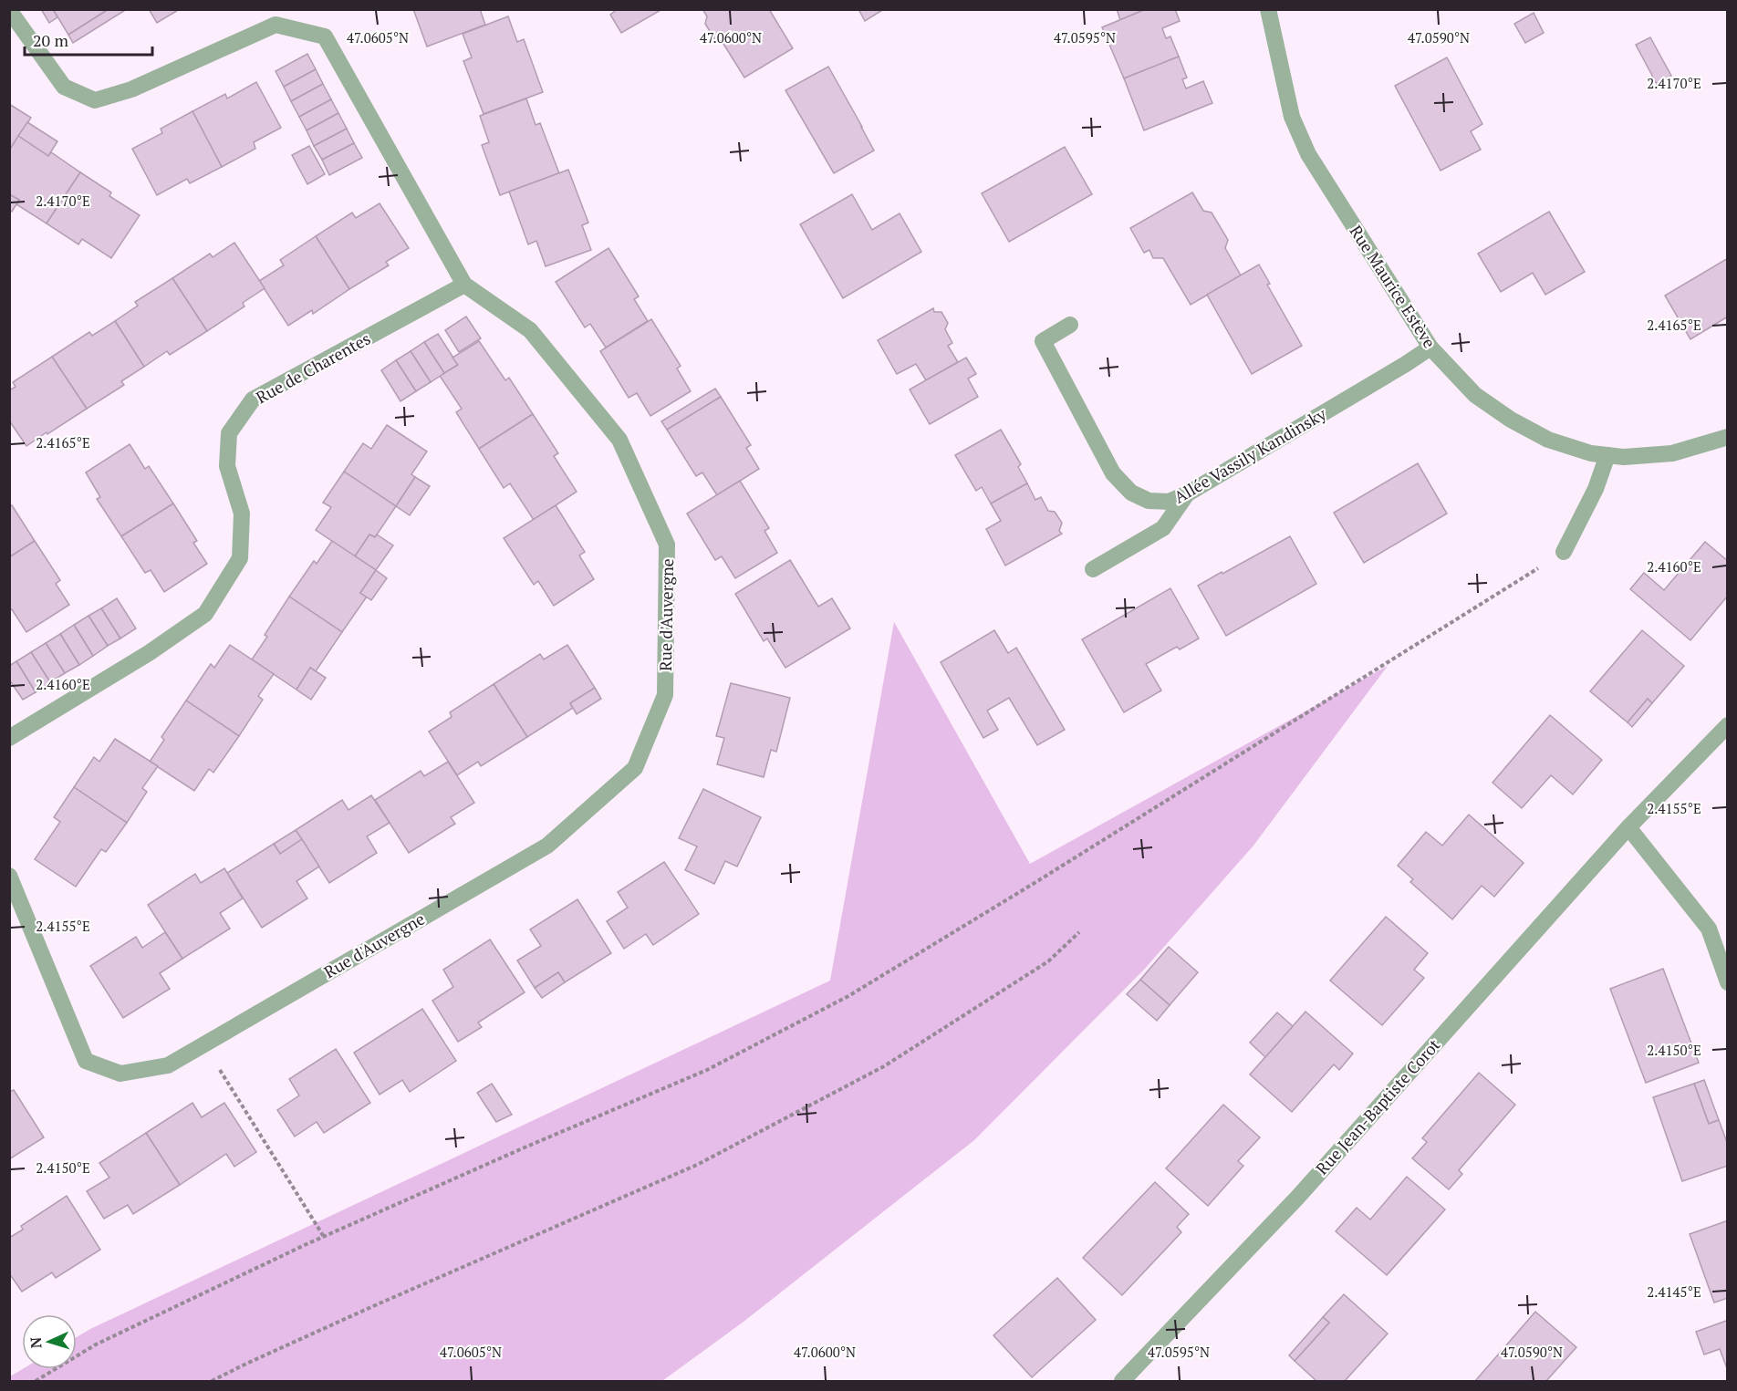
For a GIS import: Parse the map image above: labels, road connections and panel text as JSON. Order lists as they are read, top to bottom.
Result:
{
  "streets": {
    "street": [
      "Rue Maurice Estève",
      "Rue de Charentes",
      "Allée Vassily Kandinsky",
      "Rue d'Auvergne",
      "Rue Jean-Baptiste Corot"
    ]
  },
  "crossings": [
    ["Rue Maurice Estève", "Allée Vassily Kandinsky"],
    ["Rue de Charentes", "Rue d'Auvergne"]
  ],
  "scale_bar": "20 m",
  "north": "left",
  "coordinates": [
    "47.0605°N",
    "47.0600°N",
    "47.0595°N",
    "47.0590°N",
    "2.4170°E",
    "2.4165°E",
    "2.4160°E",
    "2.4155°E",
    "2.4150°E",
    "2.4145°E"
  ]
}
